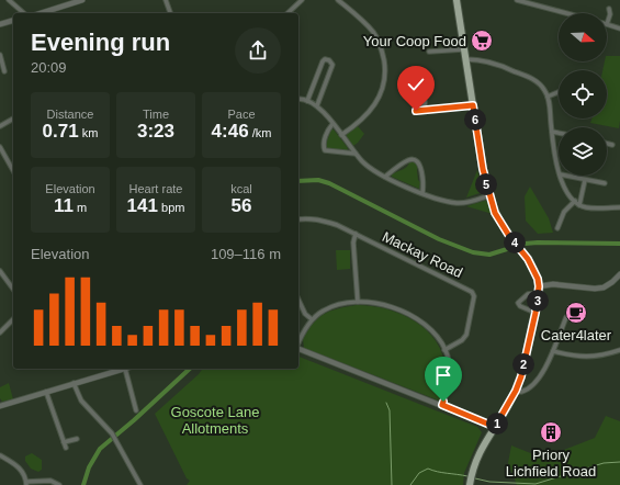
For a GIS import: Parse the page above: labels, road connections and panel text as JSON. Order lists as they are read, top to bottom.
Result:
{
  "streets": {
    "street": ["Mackay Road"]
  },
  "parks": ["Goscote Lane Allotments"],
  "places": {
    "supermarket": ["Your Coop Food"],
    "cafe": ["Cater4later"],
    "building": ["Priory Lichfield Road"]
  },
  "north": "right",
  "page": {
    "heading": ["Evening run", "20:09"],
    "stats": [
      ["Distance", "0.71 km"],
      ["Time", "3:23"],
      ["Pace", "4:46 /km"],
      ["Elevation", "11 m"],
      ["Heart rate", "141 bpm"],
      ["kcal", "56"]
    ],
    "pins": [
      "6",
      "5",
      "4",
      "3",
      "2",
      "1"
    ],
    "chart": ["Elevation", "109–116 m"]
  }
}
